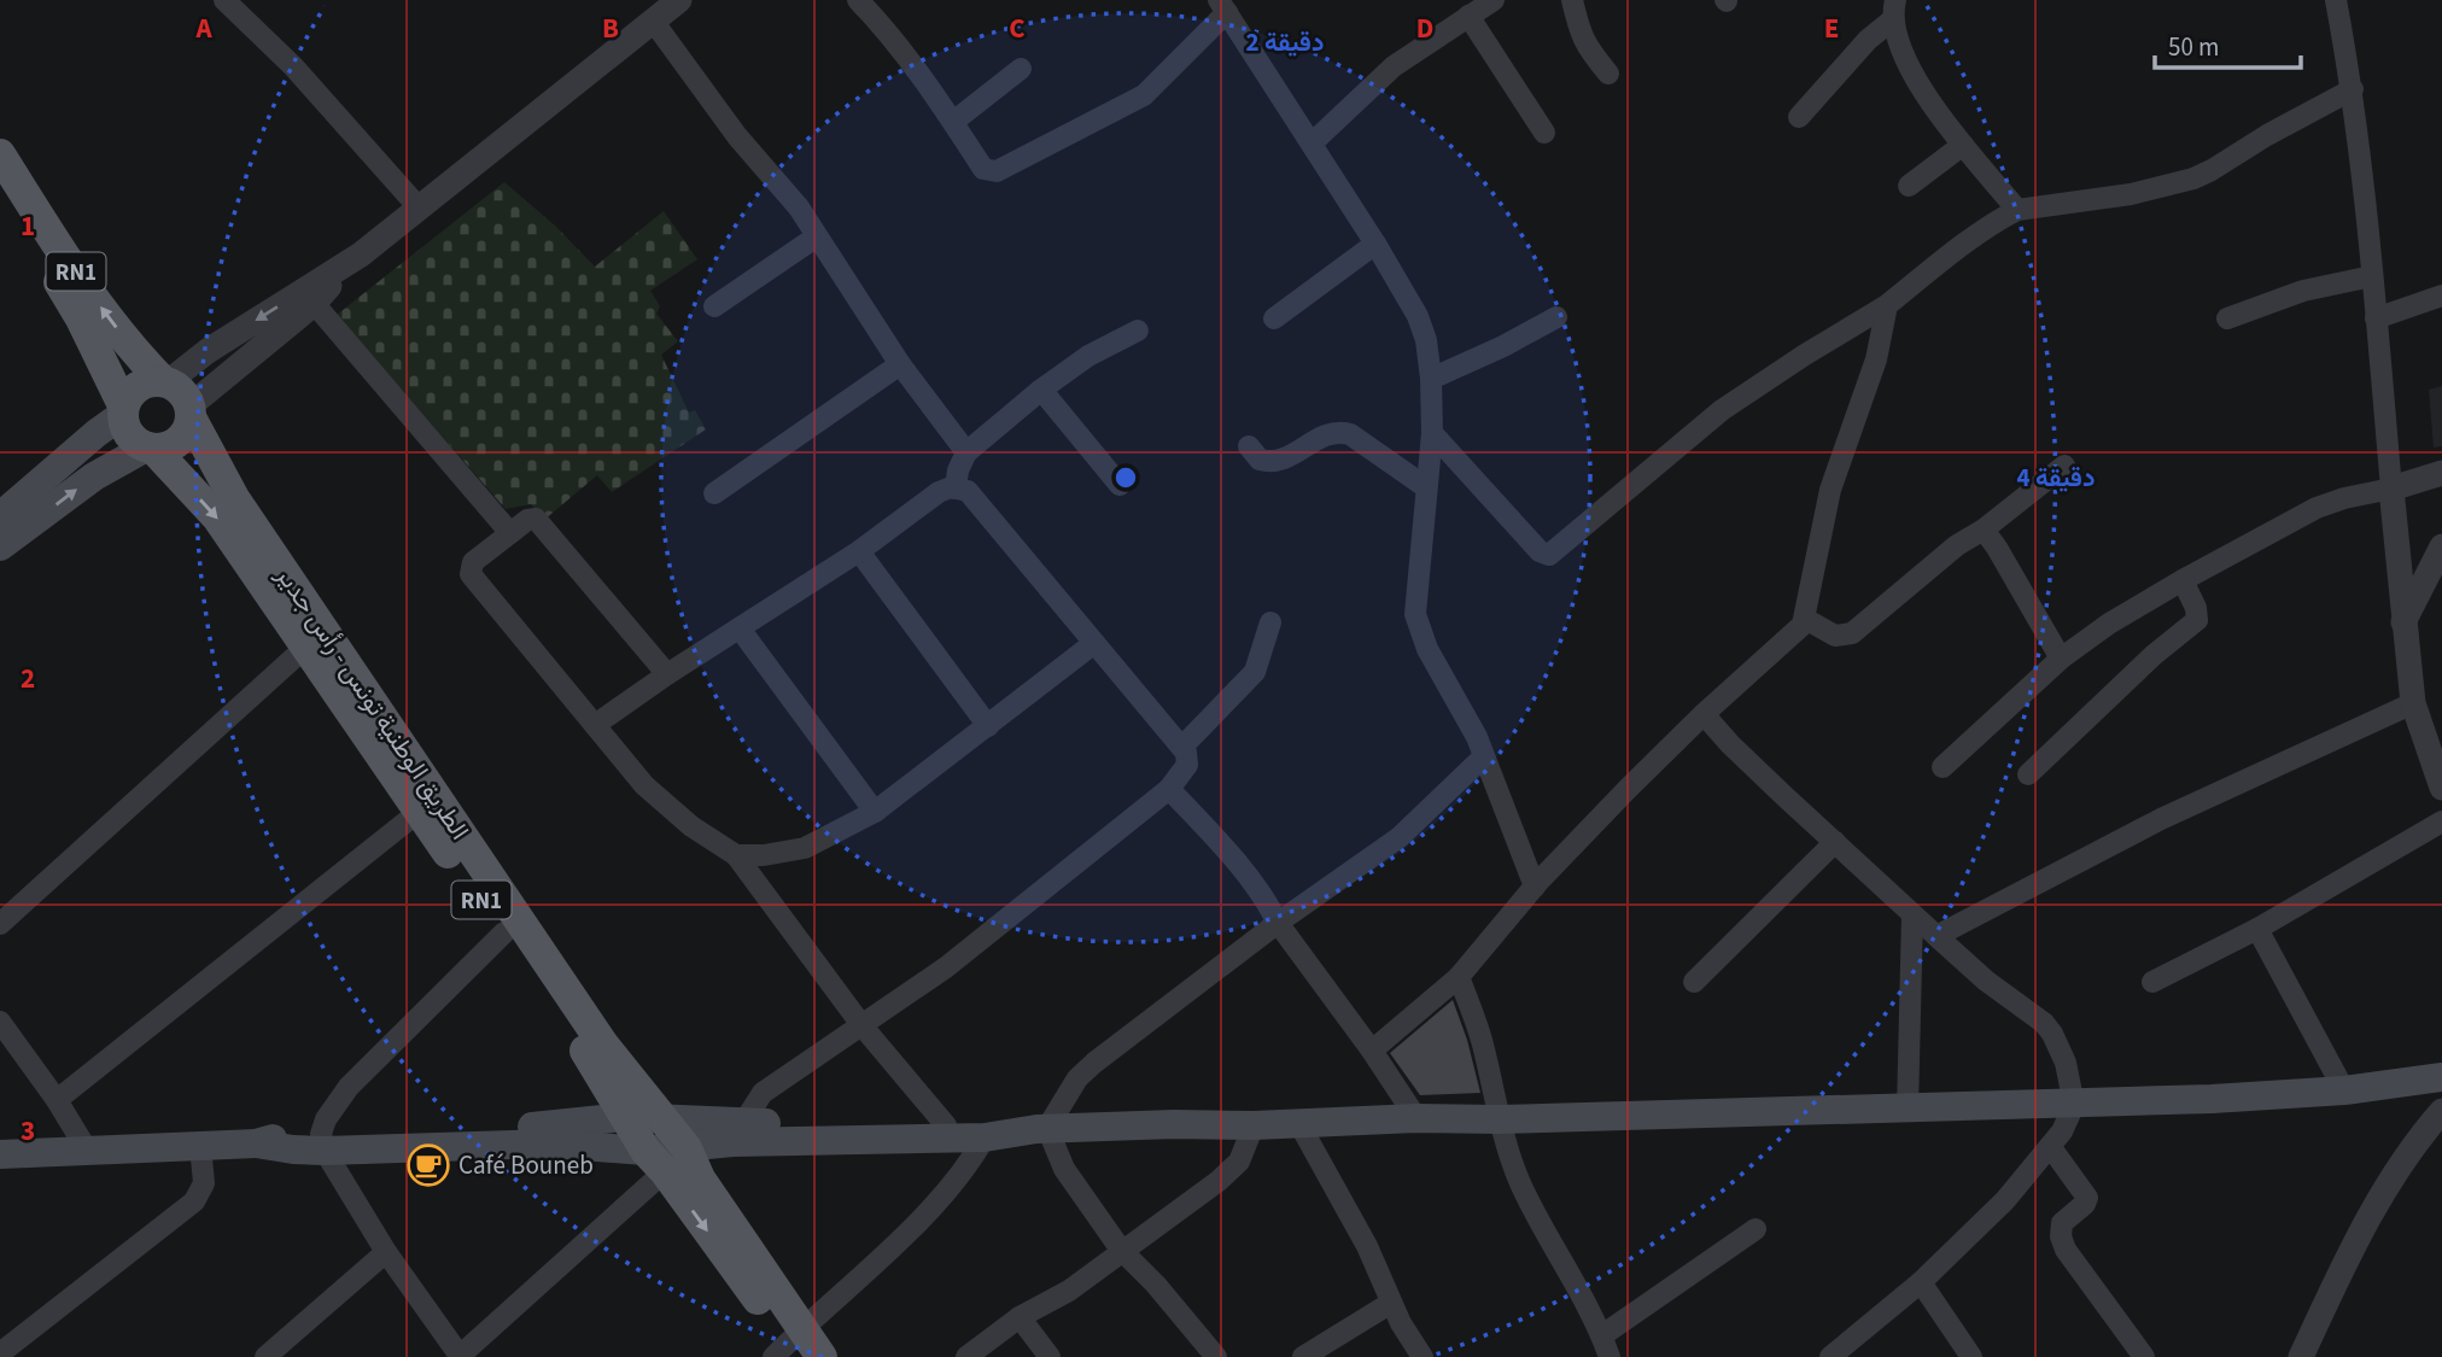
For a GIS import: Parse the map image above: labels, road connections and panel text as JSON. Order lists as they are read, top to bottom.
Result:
{
  "streets": {
    "main road": ["RN1", "الطريق الوطنية تونس - رأس جدير"]
  },
  "crossings": [
    ["RN1", "الطريق الوطنية تونس - رأس جدير"]
  ],
  "places": {
    "cafe": ["Café Bouneb"]
  },
  "scale_bar": "50 m",
  "grid": {
    "columns": [
      "A",
      "B",
      "C",
      "D",
      "E"
    ],
    "rows": ["1", "2", "3"]
  },
  "rings": ["2 دقيقة", "4 دقيقة"]
}
